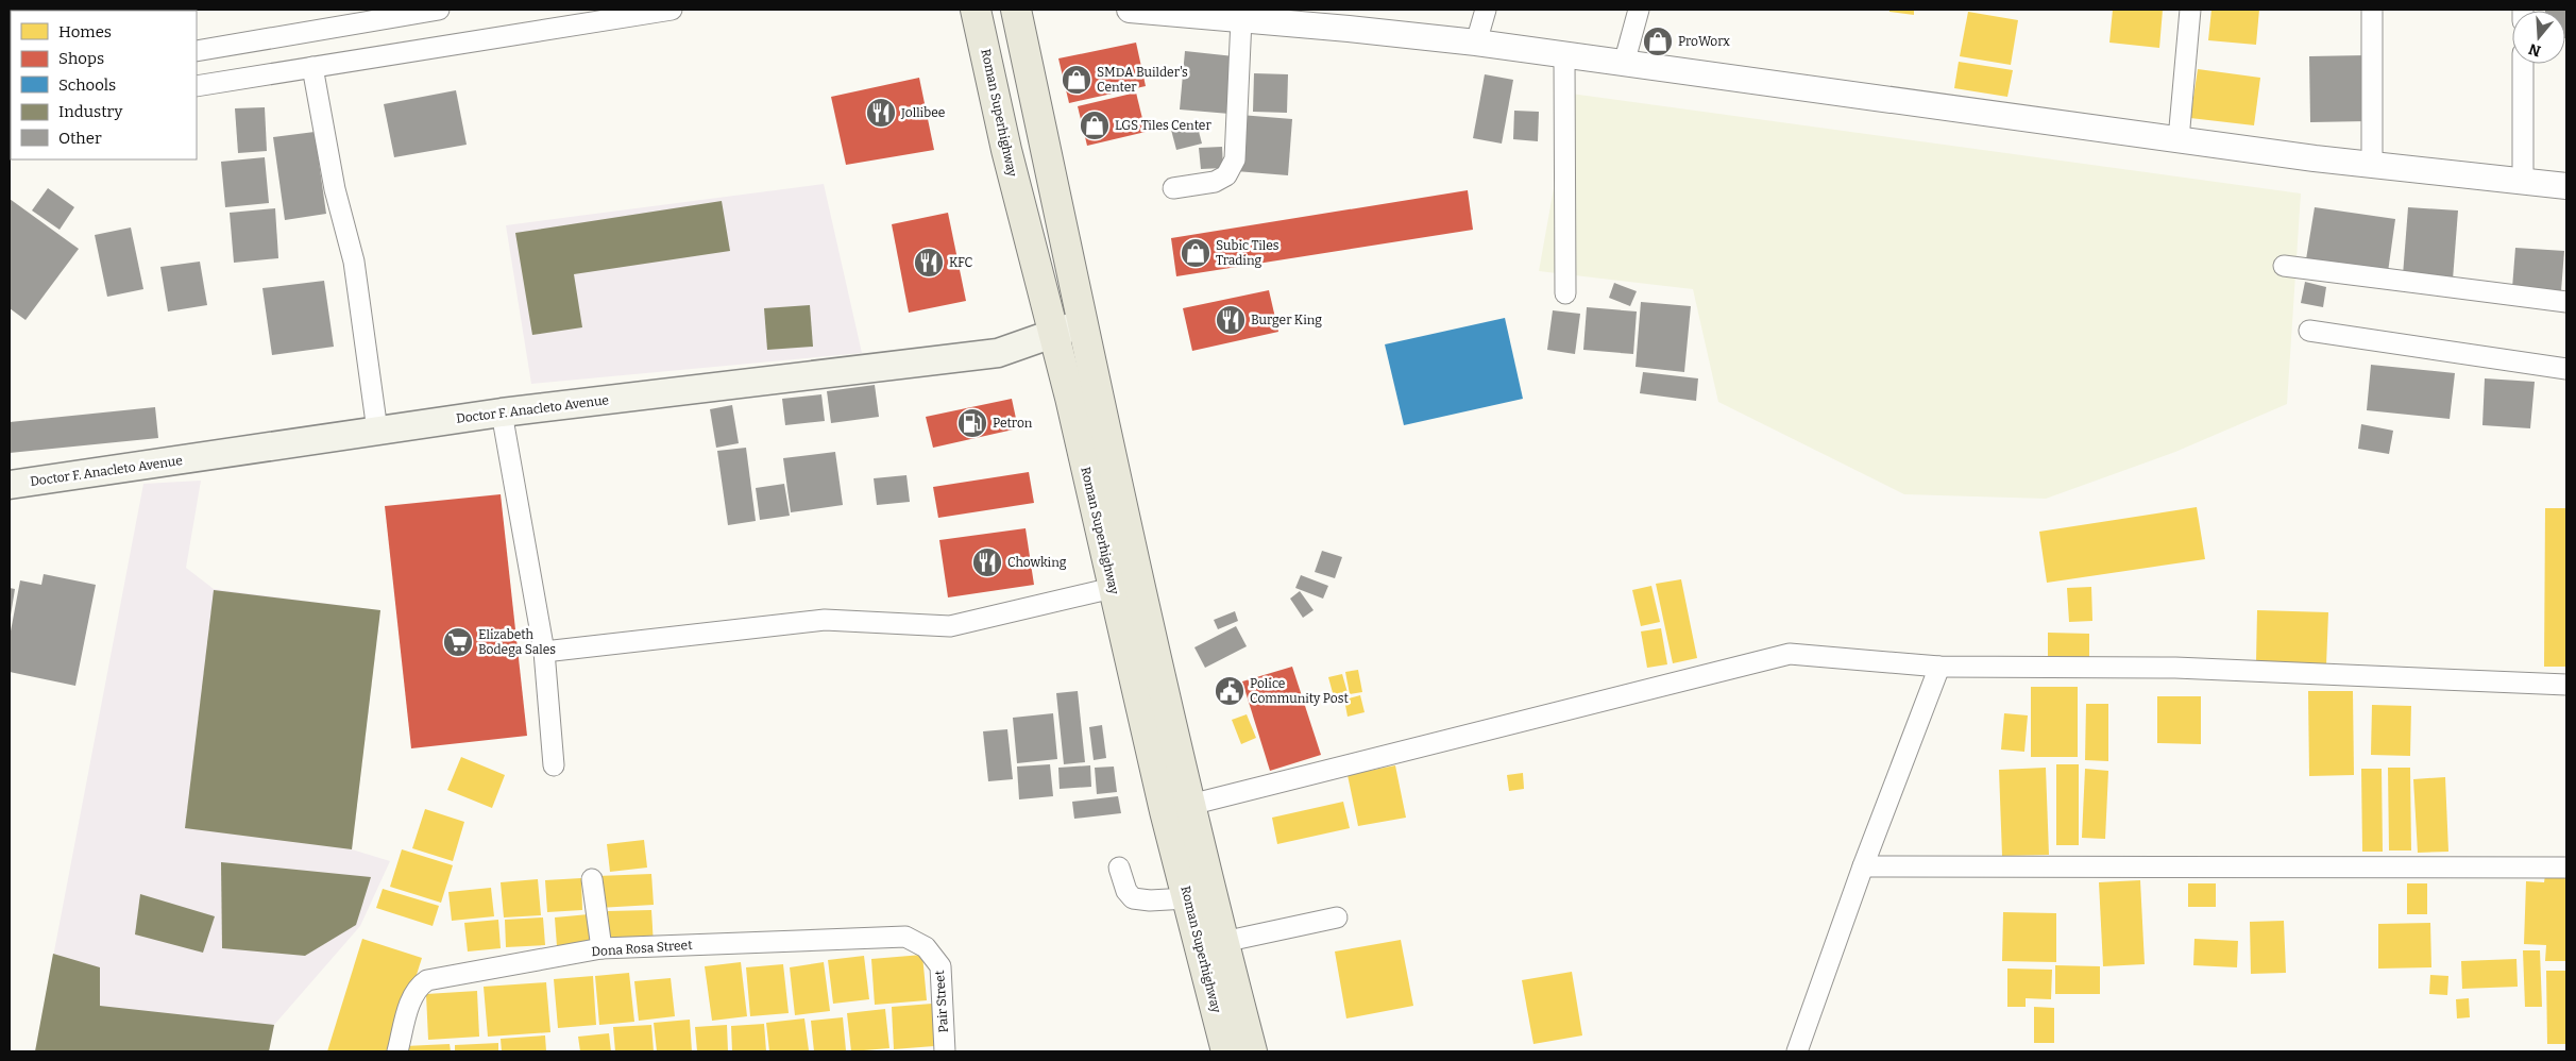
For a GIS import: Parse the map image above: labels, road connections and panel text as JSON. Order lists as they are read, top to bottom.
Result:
{
  "streets": {
    "main road": ["Roman Superhighway", "Doctor F. Anacleto Avenue"],
    "street": ["Dona Rosa Street", "Pair Street"]
  },
  "crossings": [
    ["Roman Superhighway", "Doctor F. Anacleto Avenue"],
    ["Dona Rosa Street", "Pair Street"]
  ],
  "places": {
    "shop": [
      "ProWorx",
      "SMDA Builder's Center",
      "LGS Tiles Center",
      "Subic Tiles Trading"
    ],
    "restaurant": [
      "Jollibee",
      "KFC",
      "Burger King",
      "Chowking"
    ],
    "fuel station": ["Petron"],
    "supermarket": ["Elizabeth Bodega Sales"],
    "public building": ["Police Community Post"]
  },
  "legend": [
    "Homes",
    "Shops",
    "Schools",
    "Industry",
    "Other"
  ],
  "north": "bottom"
}
